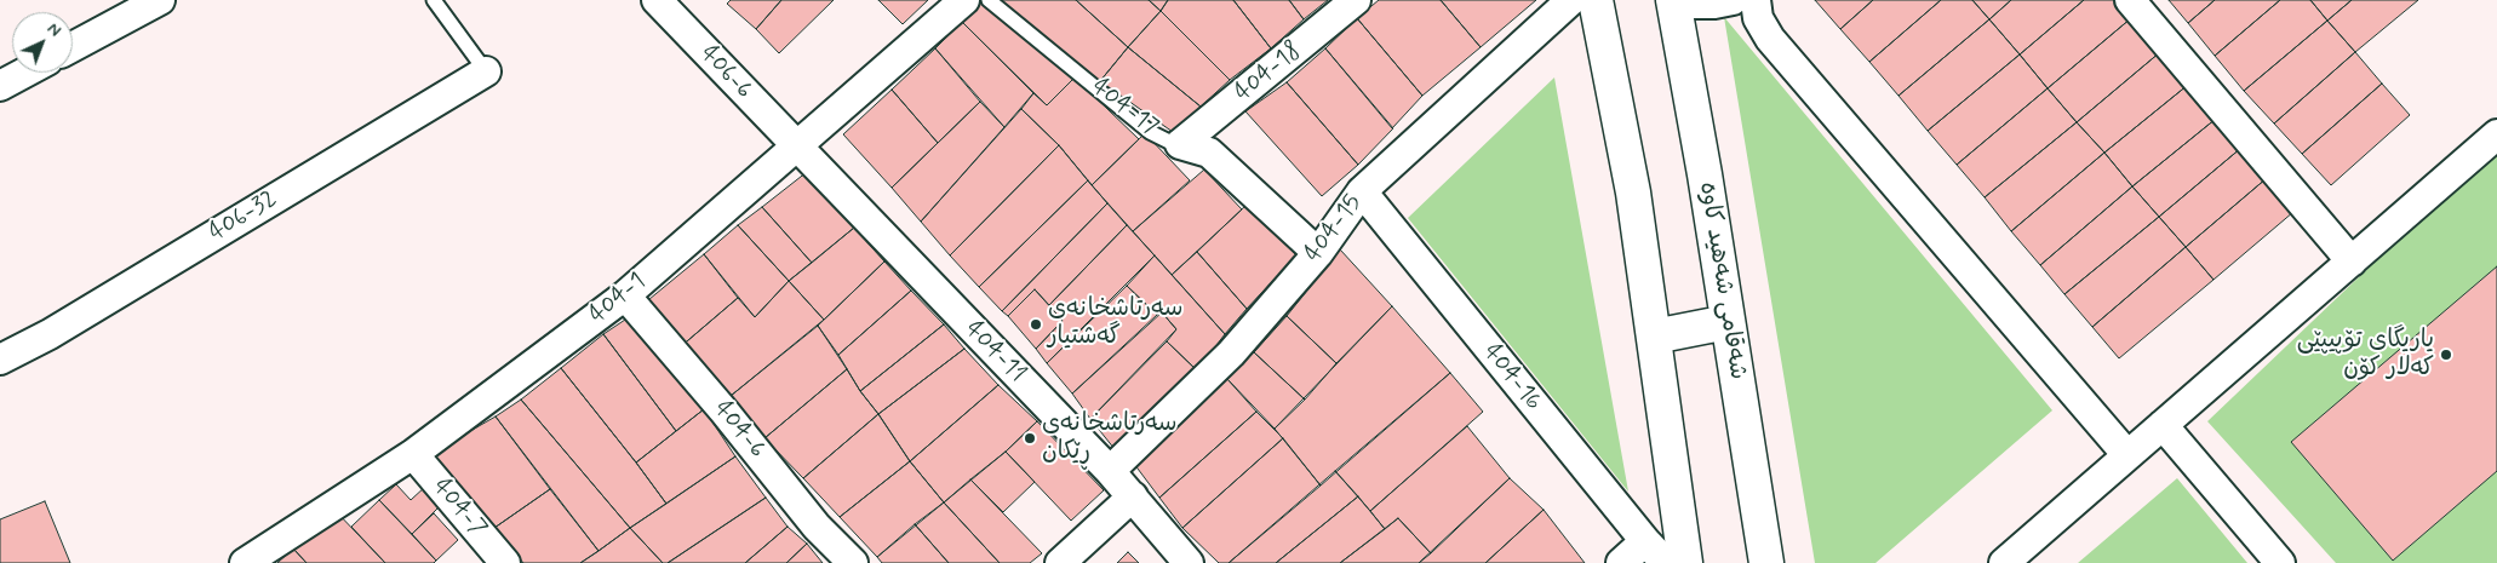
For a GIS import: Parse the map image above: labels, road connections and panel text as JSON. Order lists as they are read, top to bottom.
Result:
{
  "streets": {
    "main road": ["شەقامی شەهید کاوە"],
    "street": [
      "406-6",
      "404-18",
      "404-17",
      "406-32",
      "404-15",
      "404-1",
      "404-11",
      "404-16",
      "404-6",
      "404-7"
    ]
  },
  "crossings": [
    ["406-6", "404-1"],
    ["406-6", "404-11"],
    ["404-18", "404-17"],
    ["404-17", "404-15"],
    ["404-15", "404-11"],
    ["404-15", "404-16"],
    ["404-1", "404-11"],
    ["404-1", "404-6"],
    ["404-1", "404-7"]
  ],
  "places": ["سەرتاشخانەی گەشتیار", "یاریگای تۆپیپێی کەلار کۆن", "سەرتاشخانەی ڕێکان"],
  "north": "top right"
}
